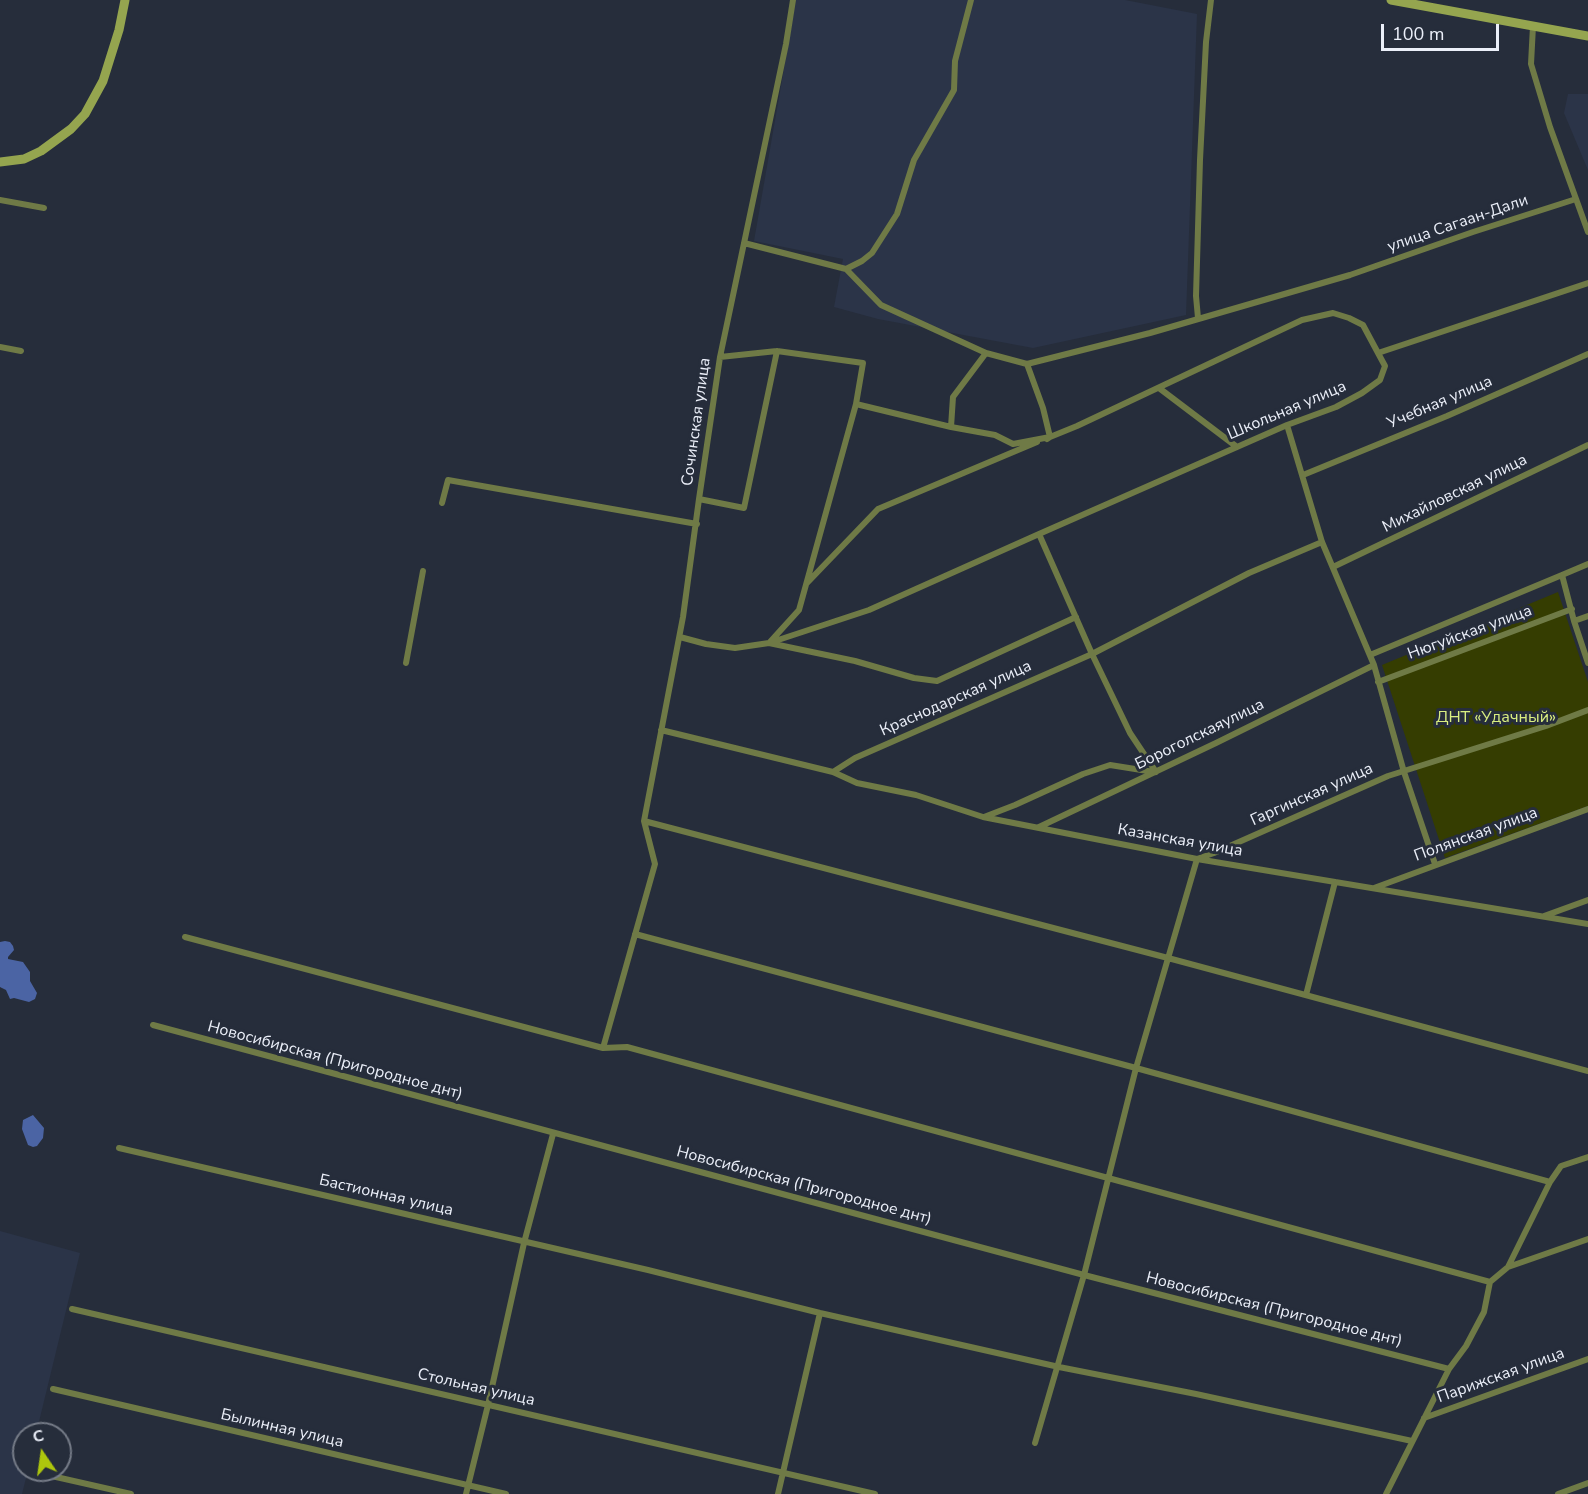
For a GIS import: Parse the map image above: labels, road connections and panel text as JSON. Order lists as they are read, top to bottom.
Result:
{
  "streets": {
    "street": [
      "улица Сагаан-Дали",
      "Учебная улица",
      "Школьная улица",
      "Сочинская улица",
      "Михайловская улица",
      "Нюгуйская улица",
      "Краснодарская улица",
      "Бороголскаяулица",
      "Гаргинская улица",
      "Полянская улица",
      "Казанская улица",
      "Новосибирская (Пригородное днт)",
      "Бастионная улица",
      "Парижская улица",
      "Стольная улица",
      "Былинная улица"
    ]
  },
  "crossings": [
    ["Краснодарская улица", "Казанская улица"],
    ["Бороголскаяулица", "Казанская улица"],
    ["Гаргинская улица", "Казанская улица"],
    ["Полянская улица", "Казанская улица"]
  ],
  "parks": ["ДНТ «Удачный»"],
  "scale_bar": "100 m",
  "north": "top"
}
